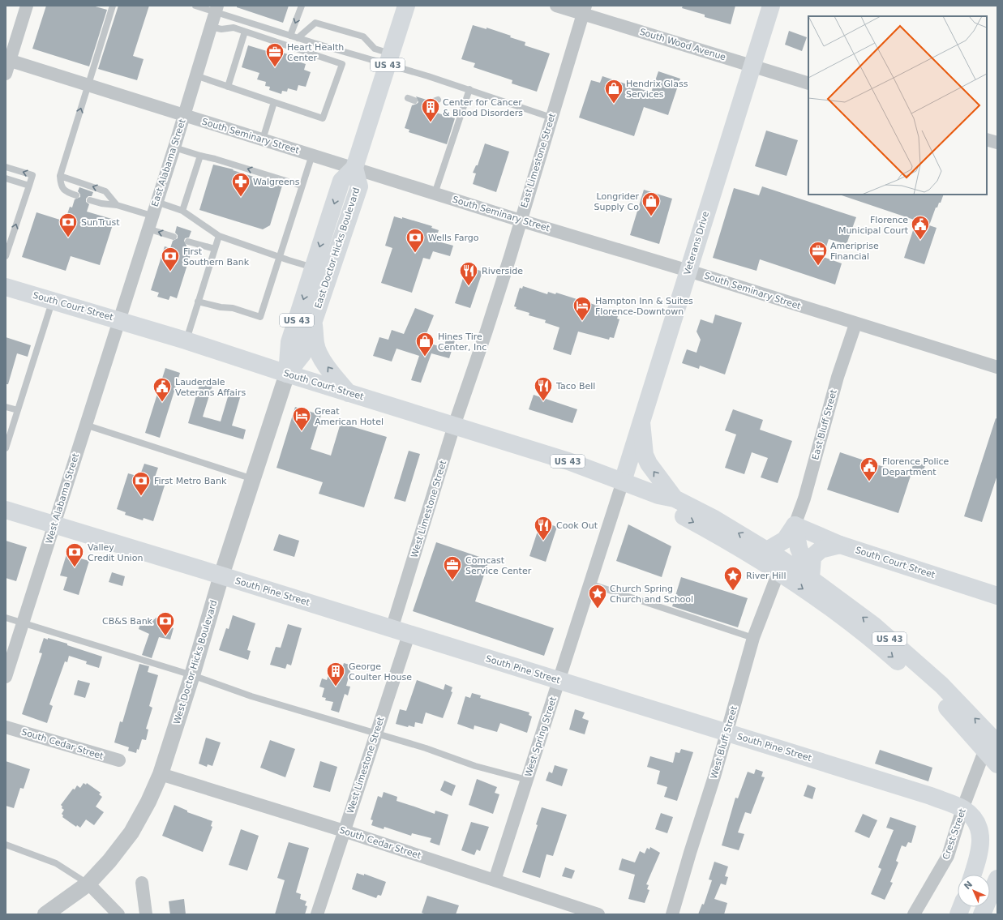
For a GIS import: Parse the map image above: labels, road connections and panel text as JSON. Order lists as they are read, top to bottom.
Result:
{
  "streets": {
    "main road": [
      "US 43",
      "Veterans Drive",
      "East Doctor Hicks Boulevard",
      "South Court Street",
      "South Pine Street"
    ],
    "street": [
      "South Wood Avenue",
      "South Seminary Street",
      "East Limestone Street",
      "East Alabama Street",
      "East Bluff Street",
      "West Alabama Street",
      "West Limestone Street",
      "West Doctor Hicks Boulevard",
      "West Spring Street",
      "West Bluff Street",
      "South Cedar Street",
      "Crest Street"
    ]
  },
  "crossings": [
    ["South Wood Avenue", "East Limestone Street"],
    ["South Wood Avenue", "Veterans Drive"],
    ["US 43", "East Doctor Hicks Boulevard"],
    ["US 43", "South Court Street"],
    ["US 43", "West Bluff Street"],
    ["US 43", "Crest Street"],
    ["South Seminary Street", "East Limestone Street"],
    ["South Seminary Street", "East Alabama Street"],
    ["South Seminary Street", "Veterans Drive"],
    ["South Seminary Street", "East Doctor Hicks Boulevard"],
    ["South Seminary Street", "East Bluff Street"],
    ["East Limestone Street", "South Court Street"],
    ["East Limestone Street", "West Limestone Street"],
    ["East Alabama Street", "South Court Street"],
    ["East Alabama Street", "West Alabama Street"],
    ["Veterans Drive", "South Court Street"],
    ["Veterans Drive", "West Spring Street"],
    ["East Doctor Hicks Boulevard", "South Court Street"],
    ["East Doctor Hicks Boulevard", "West Doctor Hicks Boulevard"],
    ["South Court Street", "East Bluff Street"],
    ["South Court Street", "West Alabama Street"],
    ["South Court Street", "West Limestone Street"],
    ["South Court Street", "West Doctor Hicks Boulevard"],
    ["South Court Street", "West Spring Street"],
    ["West Alabama Street", "South Pine Street"],
    ["West Limestone Street", "South Pine Street"],
    ["West Limestone Street", "South Cedar Street"],
    ["South Pine Street", "West Doctor Hicks Boulevard"],
    ["South Pine Street", "West Spring Street"],
    ["South Pine Street", "West Bluff Street"],
    ["South Pine Street", "Crest Street"],
    ["West Doctor Hicks Boulevard", "South Cedar Street"],
    ["West Spring Street", "South Cedar Street"]
  ],
  "places": {
    "office": ["Heart Health Center", "Ameriprise Financial", "Comcast Service Center"],
    "shop": ["Hendrix Glass Services", "Longrider Supply Co", "Hines Tire Center, Inc"],
    "building": ["Center for Cancer & Blood Disorders", "George Coulter House"],
    "pharmacy": ["Walgreens"],
    "bank": [
      "SunTrust",
      "Wells Fargo",
      "First Southern Bank",
      "First Metro Bank",
      "Valley Credit Union",
      "CB&S Bank"
    ],
    "public building": ["Florence Municipal Court", "Lauderdale Veterans Affairs", "Florence Police Department"],
    "restaurant": ["Riverside", "Taco Bell", "Cook Out"],
    "hotel": ["Hampton Inn & Suites Florence-Downtown", "Great American Hotel"],
    "place": ["River Hill", "Church Spring Church and School"]
  },
  "north": "top left"
}
